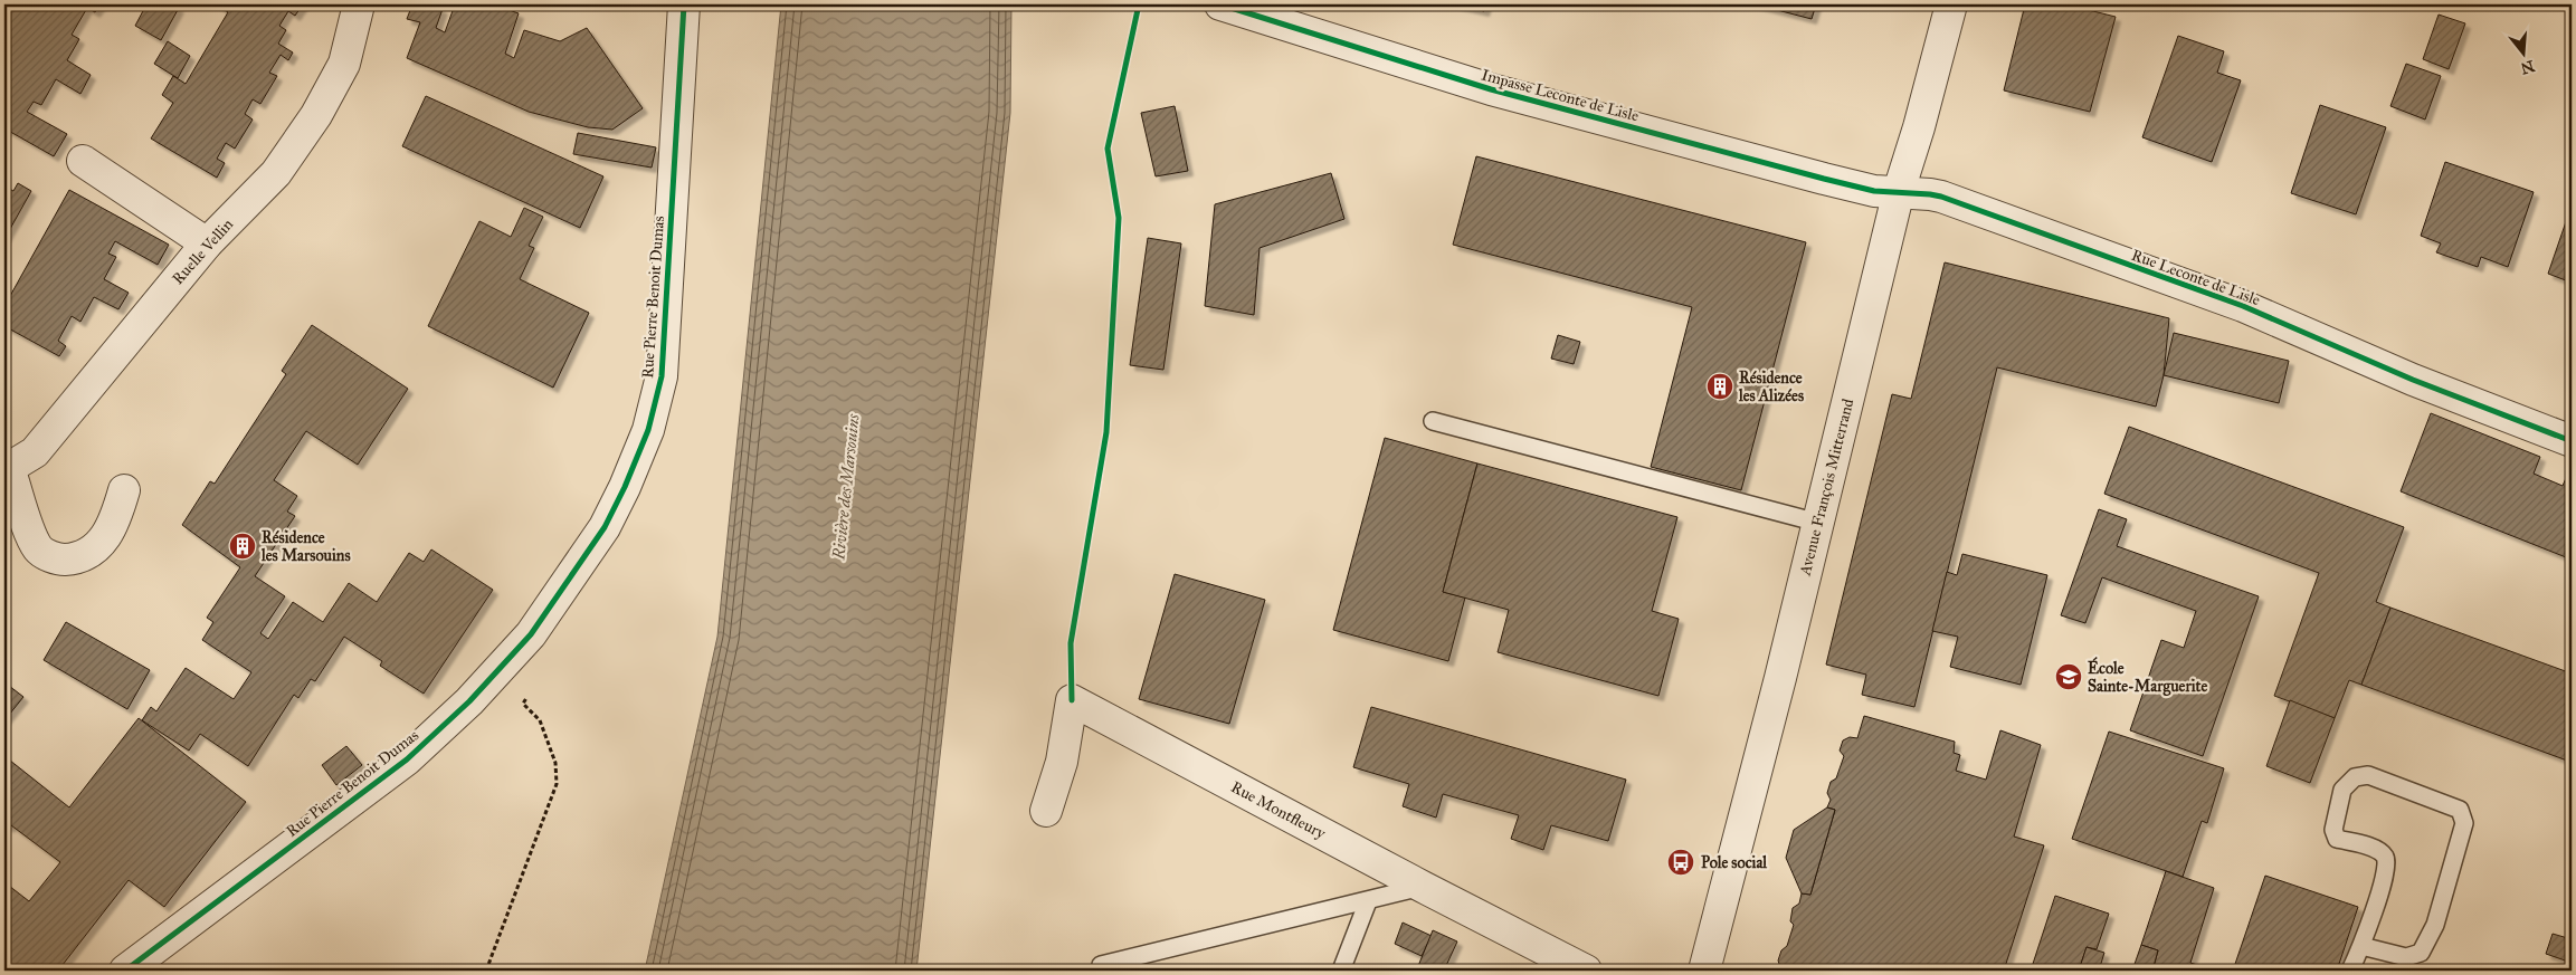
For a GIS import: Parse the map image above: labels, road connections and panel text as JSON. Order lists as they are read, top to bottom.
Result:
{
  "streets": {
    "street": [
      "Impasse Leconte de Lisle",
      "Ruelle Vellin",
      "Rue Leconte de Lisle",
      "Rue Pierre Benoit Dumas",
      "Avenue François Mitterrand",
      "Rue Montfleury"
    ]
  },
  "crossings": [
    ["Impasse Leconte de Lisle", "Rue Leconte de Lisle"],
    ["Impasse Leconte de Lisle", "Avenue François Mitterrand"],
    ["Rue Leconte de Lisle", "Avenue François Mitterrand"]
  ],
  "water": ["Rivière des Marsouins"],
  "places": {
    "building": ["Résidence les Alizées", "Résidence les Marsouins"],
    "school or university": ["École Sainte-Marguerite"],
    "bus stop": ["Pole social"]
  },
  "north": "bottom"
}
